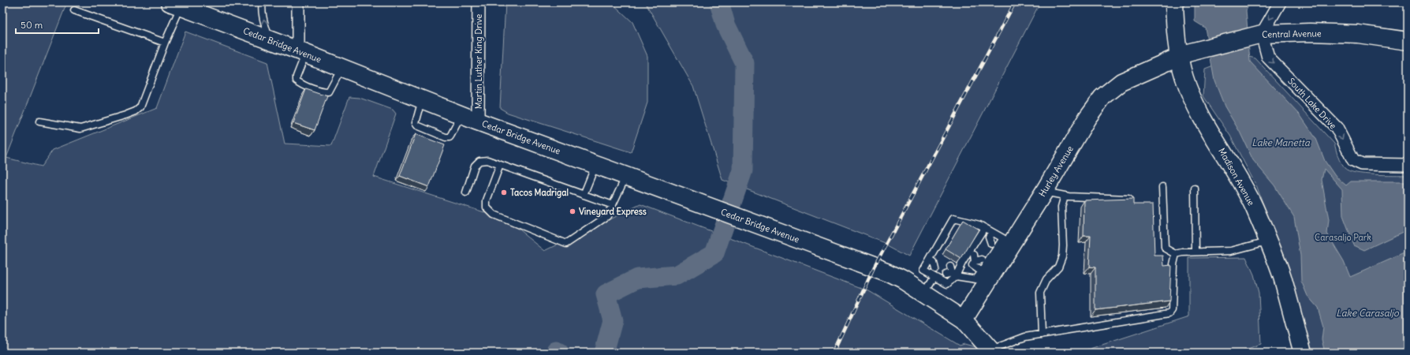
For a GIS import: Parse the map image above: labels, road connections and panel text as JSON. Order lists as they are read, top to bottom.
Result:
{
  "streets": {
    "main road": [
      "Central Avenue",
      "Cedar Bridge Avenue",
      "Hurley Avenue",
      "Madison Avenue"
    ],
    "street": ["Martin Luther King Drive", "South Lake Drive"]
  },
  "crossings": [
    ["Central Avenue", "South Lake Drive"],
    ["Central Avenue", "Hurley Avenue"],
    ["Central Avenue", "Madison Avenue"],
    ["Cedar Bridge Avenue", "Martin Luther King Drive"],
    ["Cedar Bridge Avenue", "Hurley Avenue"],
    ["Hurley Avenue", "Madison Avenue"]
  ],
  "one_way": ["South Lake Drive"],
  "water": ["Lake Manetta", "Lake Carasaljo"],
  "parks": ["Carasaljo Park"],
  "places": ["Tacos Madrigal", "Vineyard Express"],
  "scale_bar": "50 m"
}
